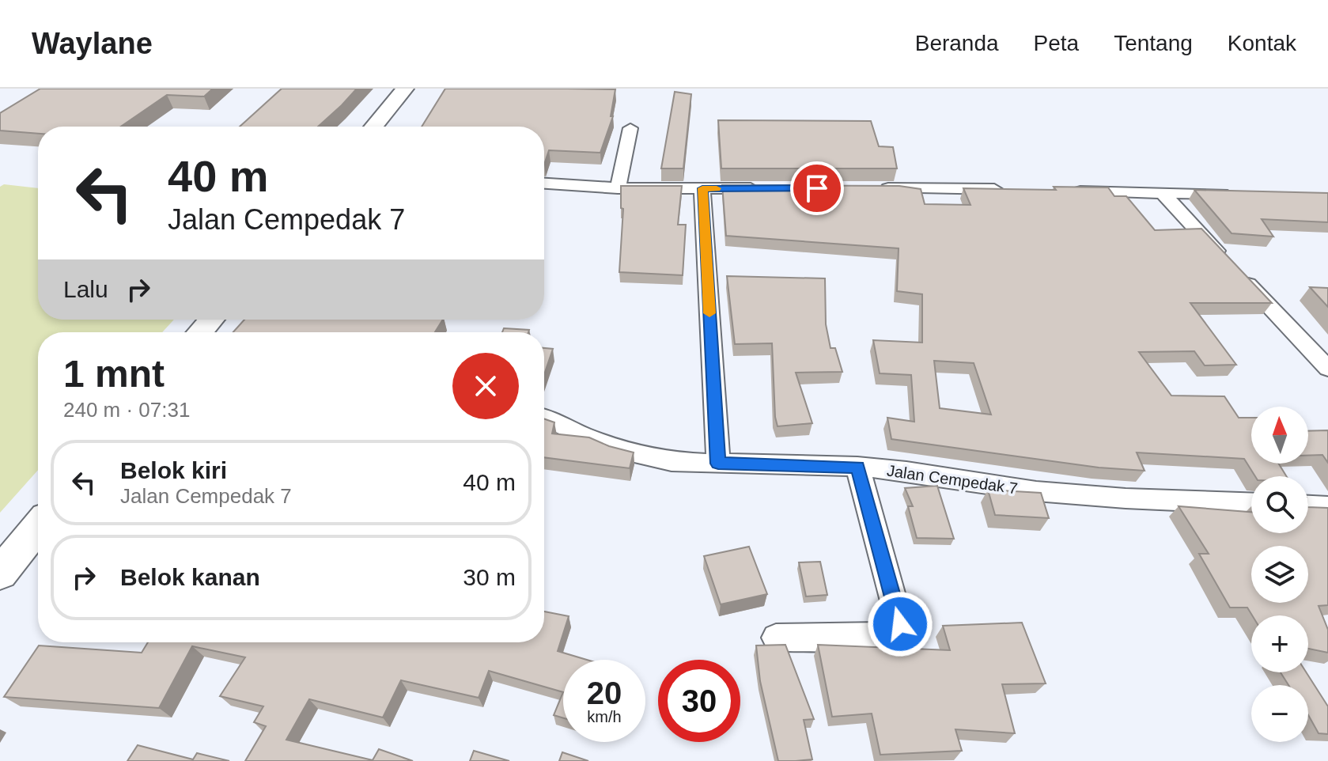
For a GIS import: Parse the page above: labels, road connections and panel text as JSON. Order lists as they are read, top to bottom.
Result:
{
  "streets": {
    "street": ["Jalan Cempedak 7"]
  },
  "north": "top",
  "page": {
    "header": "Waylane",
    "nav": [
      "Beranda",
      "Peta",
      "Tentang",
      "Kontak"
    ],
    "turn": ["40 m", "Jalan Cempedak 7"],
    "then": "Lalu",
    "heading": ["1 mnt", "240 m · 07:31"],
    "map_buttons": ["+", "−"],
    "list": [
      {
        "name": "Belok kiri",
        "note": "Jalan Cempedak 7",
        "value": "40 m"
      },
      {
        "name": "Belok kanan",
        "value": "30 m"
      }
    ],
    "speed": "20 km/h",
    "limit": "30"
  }
}
